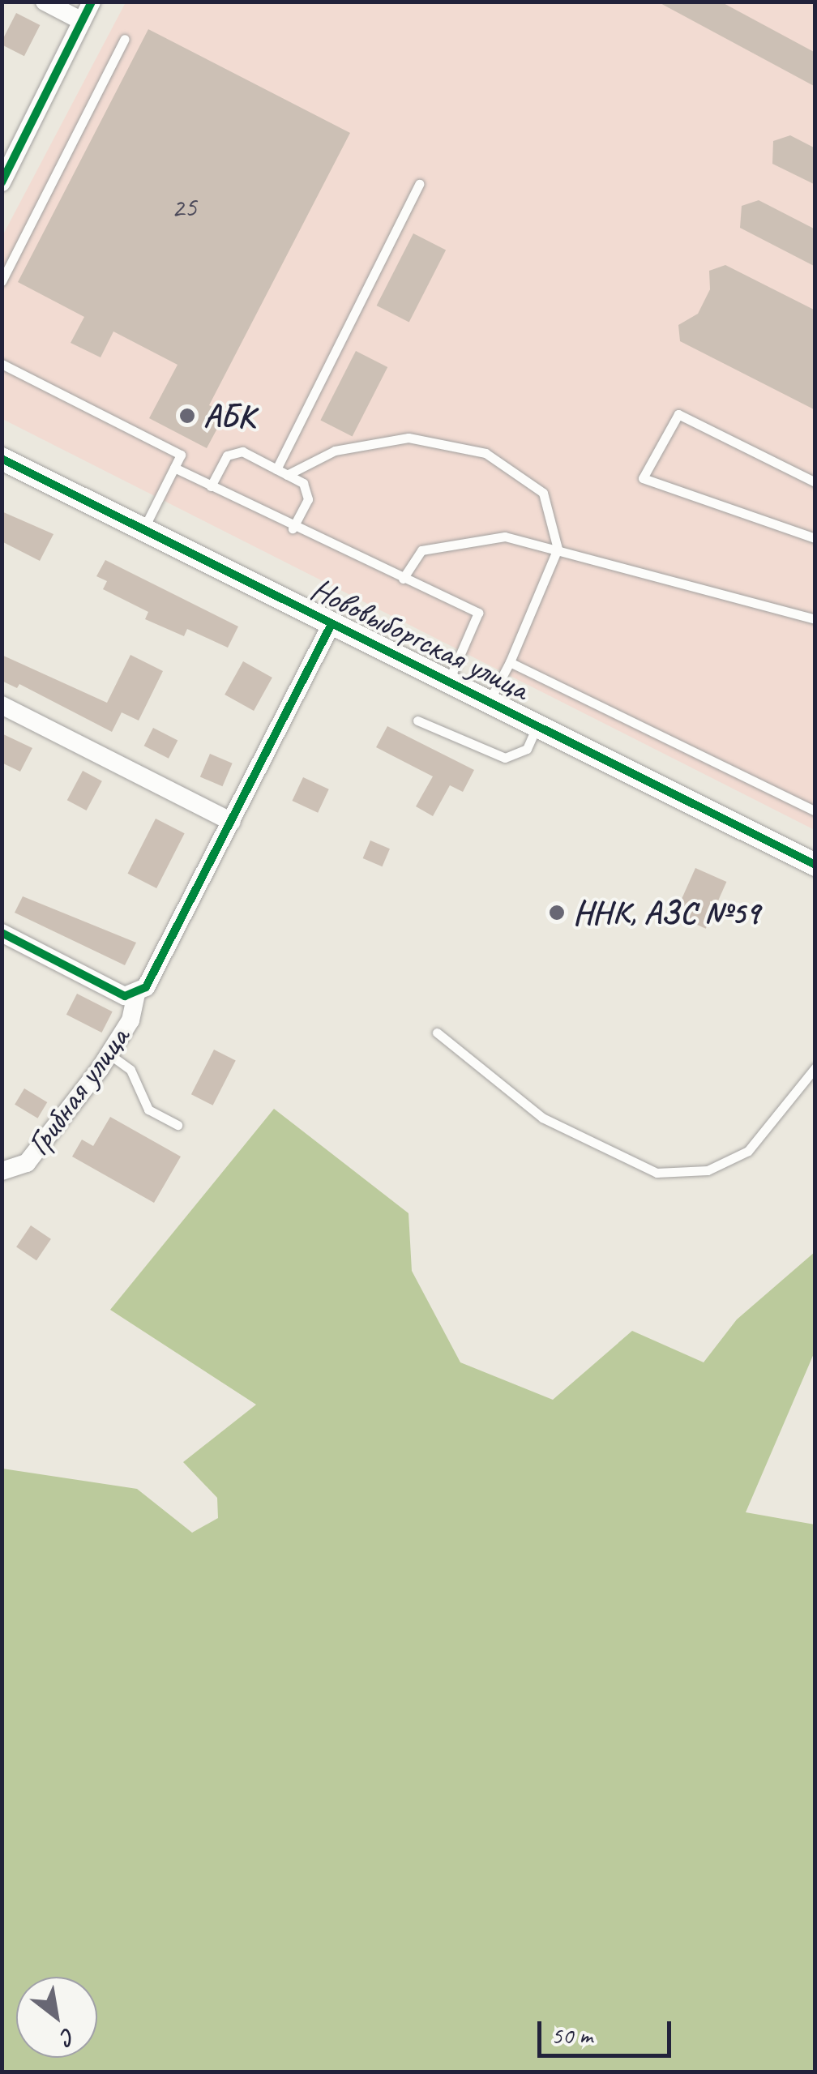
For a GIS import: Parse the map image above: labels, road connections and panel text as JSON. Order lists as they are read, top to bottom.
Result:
{
  "streets": {
    "street": ["Нововыборгская улица", "Грибная улица"]
  },
  "crossings": [
    ["Нововыборгская улица", "Грибная улица"]
  ],
  "places": ["АБК", "ННК, АЗС №59"],
  "house_numbers": ["25"],
  "scale_bar": "50 m",
  "north": "bottom right"
}
